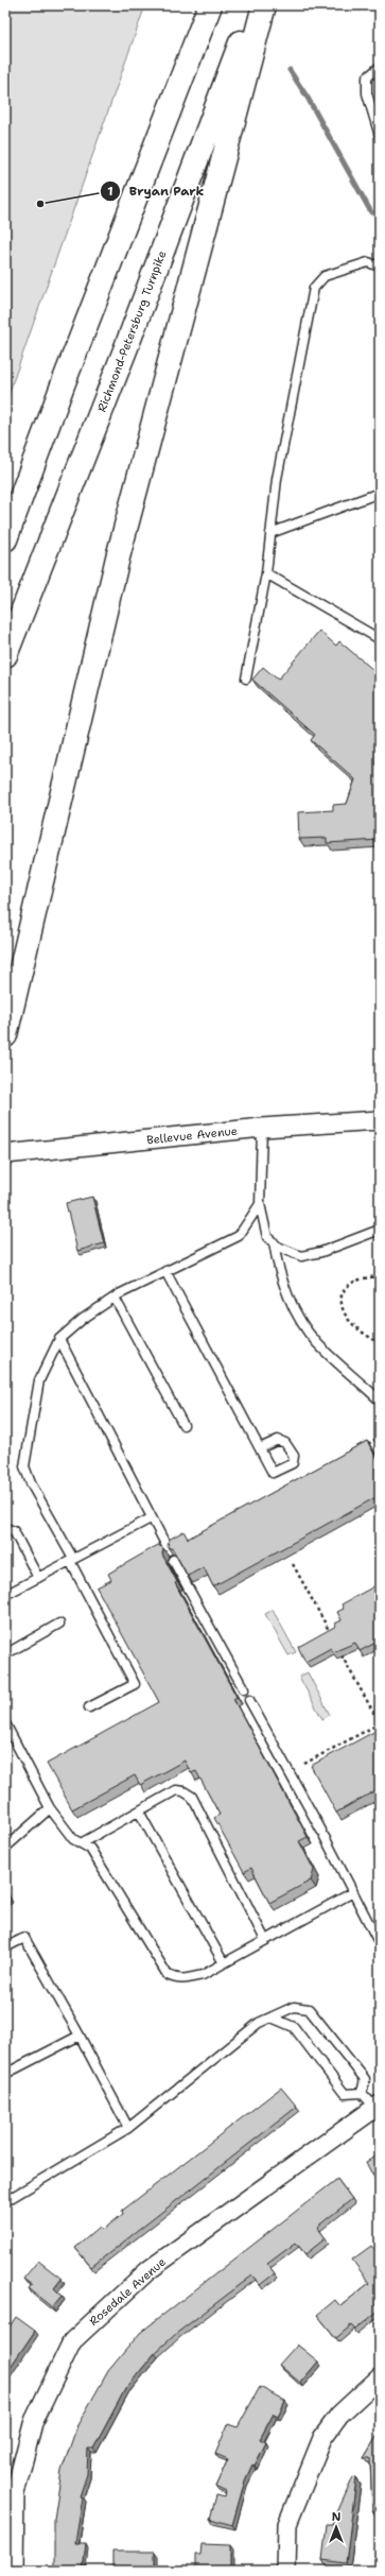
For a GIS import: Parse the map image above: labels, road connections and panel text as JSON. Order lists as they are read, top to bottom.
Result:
{
  "streets": {
    "highway": ["Richmond-Petersburg Turnpike"],
    "street": ["Bellevue Avenue", "Rosedale Avenue"]
  },
  "places": ["Bryan Park"],
  "north": "top"
}
